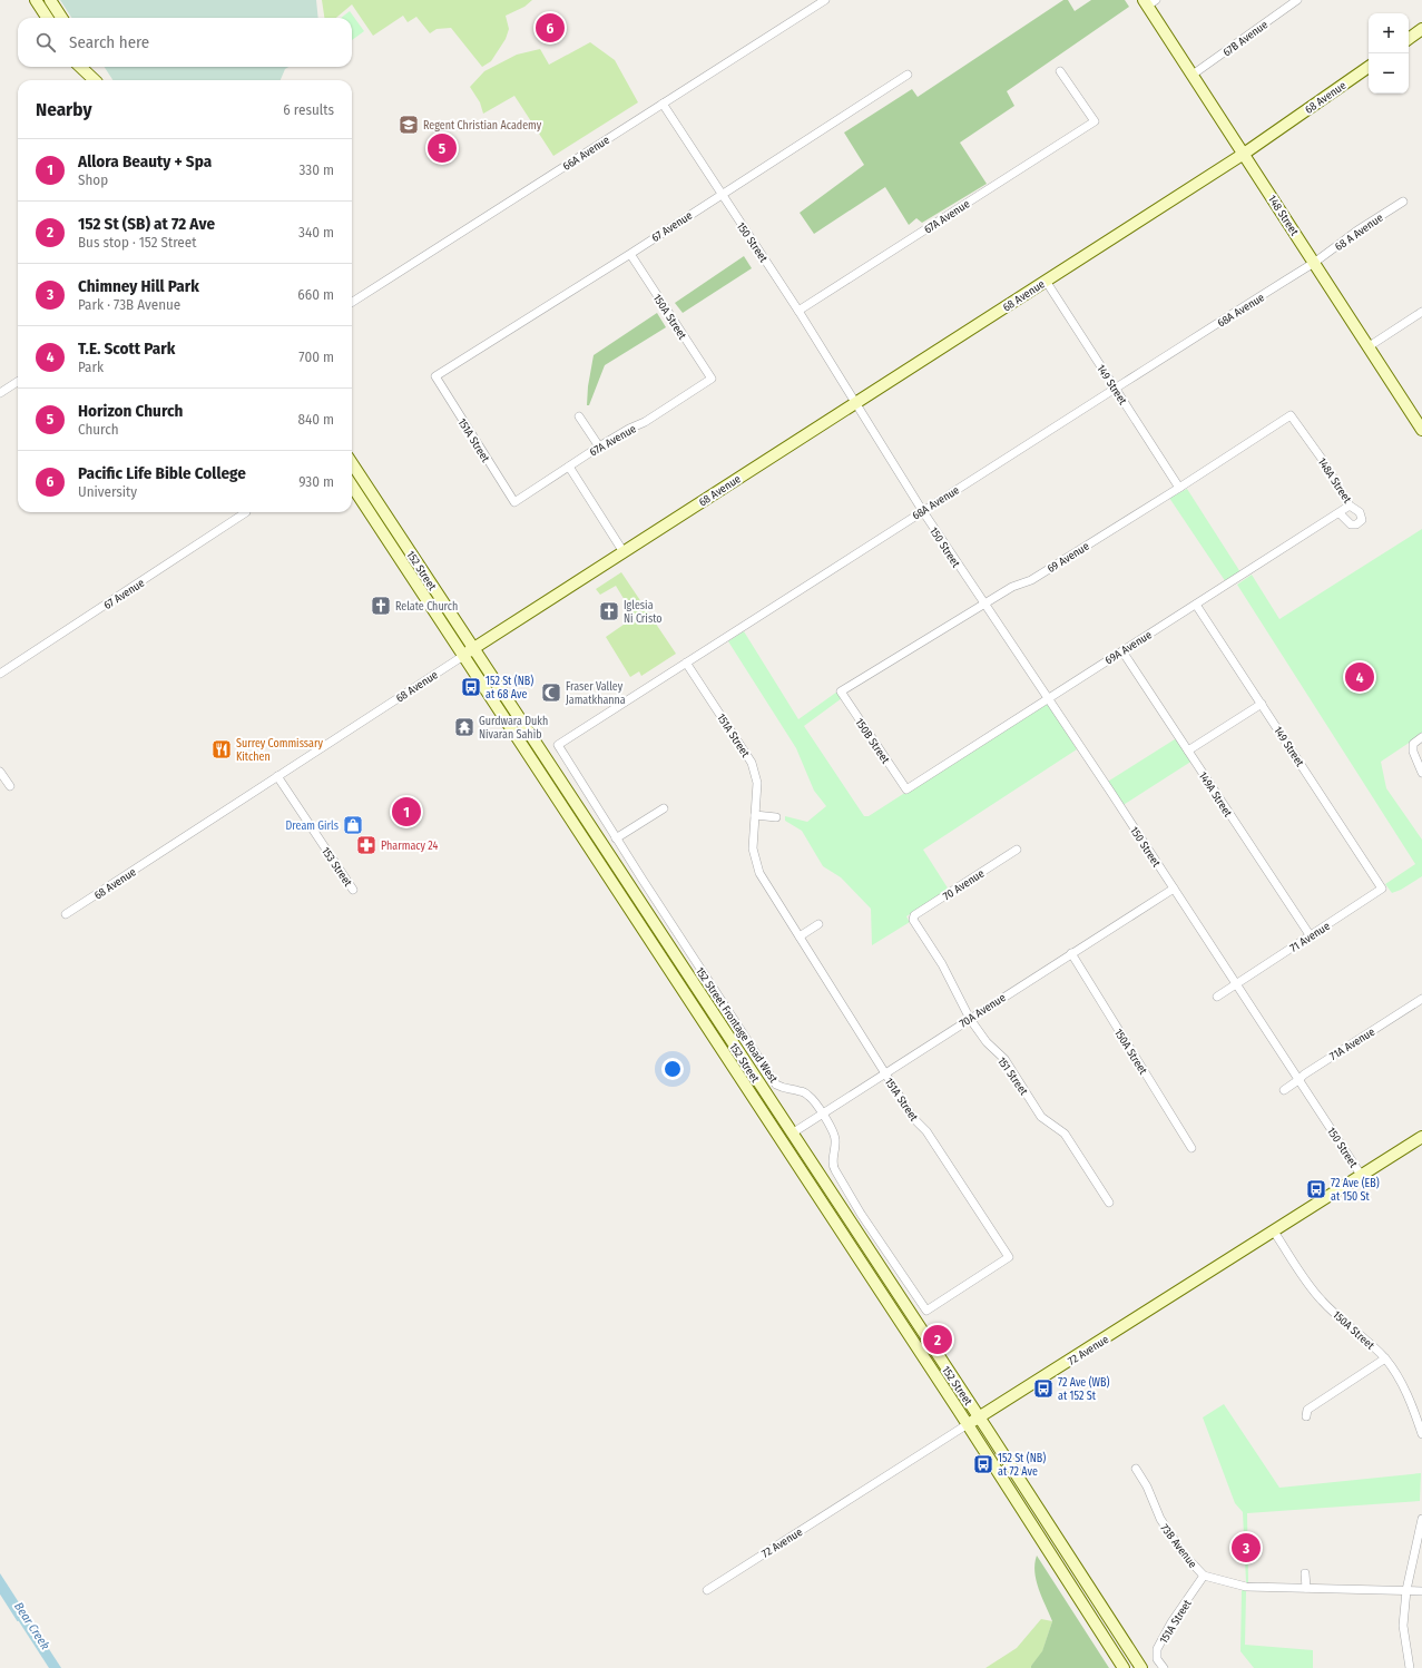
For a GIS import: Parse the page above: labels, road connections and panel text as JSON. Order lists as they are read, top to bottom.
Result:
{
  "streets": {
    "main road": [
      "68 Avenue",
      "148 Street",
      "152 Street",
      "72 Avenue"
    ],
    "street": [
      "67B Avenue",
      "66A Avenue",
      "67A Avenue",
      "67 Avenue",
      "68 A Avenue",
      "150 Street",
      "68A Avenue",
      "150A Street",
      "149 Street",
      "151A Street",
      "148A Street",
      "69 Avenue",
      "69A Avenue",
      "150B Street",
      "149A Street",
      "153 Street",
      "70 Avenue",
      "71 Avenue",
      "70A Avenue",
      "152 Street Frontage Road West",
      "71A Avenue",
      "151 Street",
      "73B Avenue"
    ]
  },
  "crossings": [
    ["67B Avenue", "148 Street"],
    ["68 Avenue", "148 Street"],
    ["68 Avenue", "150 Street"],
    ["68 Avenue", "149 Street"],
    ["68 Avenue", "152 Street"],
    ["68 Avenue", "153 Street"],
    ["66A Avenue", "150 Street"],
    ["148 Street", "68 A Avenue"],
    ["148 Street", "68A Avenue"],
    ["67A Avenue", "150 Street"],
    ["67A Avenue", "150A Street"],
    ["67A Avenue", "151A Street"],
    ["67 Avenue", "150 Street"],
    ["67 Avenue", "150A Street"],
    ["67 Avenue", "151A Street"],
    ["68 A Avenue", "68A Avenue"],
    ["150 Street", "68A Avenue"],
    ["150 Street", "69 Avenue"],
    ["150 Street", "69A Avenue"],
    ["150 Street", "71 Avenue"],
    ["150 Street", "70A Avenue"],
    ["150 Street", "71A Avenue"],
    ["150 Street", "72 Avenue"],
    ["68A Avenue", "149 Street"],
    ["68A Avenue", "151A Street"],
    ["68A Avenue", "152 Street Frontage Road West"],
    ["150A Street", "70A Avenue"],
    ["150A Street", "72 Avenue"],
    ["149 Street", "69 Avenue"],
    ["149 Street", "69A Avenue"],
    ["149 Street", "71 Avenue"],
    ["151A Street", "70A Avenue"],
    ["151A Street", "152 Street Frontage Road West"],
    ["151A Street", "73B Avenue"],
    ["148A Street", "69 Avenue"],
    ["148A Street", "69A Avenue"],
    ["69 Avenue", "150B Street"],
    ["152 Street", "70A Avenue"],
    ["152 Street", "72 Avenue"],
    ["69A Avenue", "150B Street"],
    ["69A Avenue", "149A Street"],
    ["149A Street", "71 Avenue"],
    ["70 Avenue", "151 Street"],
    ["70A Avenue", "152 Street Frontage Road West"],
    ["70A Avenue", "151 Street"]
  ],
  "water": ["Bear Creek"],
  "places": {
    "school or university": ["Regent Christian Academy"],
    "church": ["Relate Church", "Iglesia Ni Cristo"],
    "bus stop": [
      "152 St (NB) at 68 Ave",
      "72 Ave (EB) at 150 St",
      "72 Ave (WB) at 152 St",
      "152 St (NB) at 72 Ave"
    ],
    "mosque": ["Fraser Valley Jamatkhanna"],
    "temple": ["Gurdwara Dukh Nivaran Sahib"],
    "restaurant": ["Surrey Commissary Kitchen"],
    "shop": ["Dream Girls"],
    "pharmacy": ["Pharmacy 24"]
  },
  "page": {
    "pins": [
      "6",
      "5",
      "4",
      "1",
      "2",
      "3"
    ],
    "map_buttons": ["+", "−"],
    "search": "Search here",
    "heading": ["Nearby", "6 results"],
    "list": [
      {
        "mark": "1",
        "name": "Allora Beauty + Spa",
        "note": "Shop",
        "value": "330 m"
      },
      {
        "mark": "2",
        "name": "152 St (SB) at 72 Ave",
        "note": "Bus stop · 152 Street",
        "value": "340 m"
      },
      {
        "mark": "3",
        "name": "Chimney Hill Park",
        "note": "Park · 73B Avenue",
        "value": "660 m"
      },
      {
        "mark": "4",
        "name": "T.E. Scott Park",
        "note": "Park",
        "value": "700 m"
      },
      {
        "mark": "5",
        "name": "Horizon Church",
        "note": "Church",
        "value": "840 m"
      },
      {
        "mark": "6",
        "name": "Pacific Life Bible College",
        "note": "University",
        "value": "930 m"
      }
    ]
  }
}
